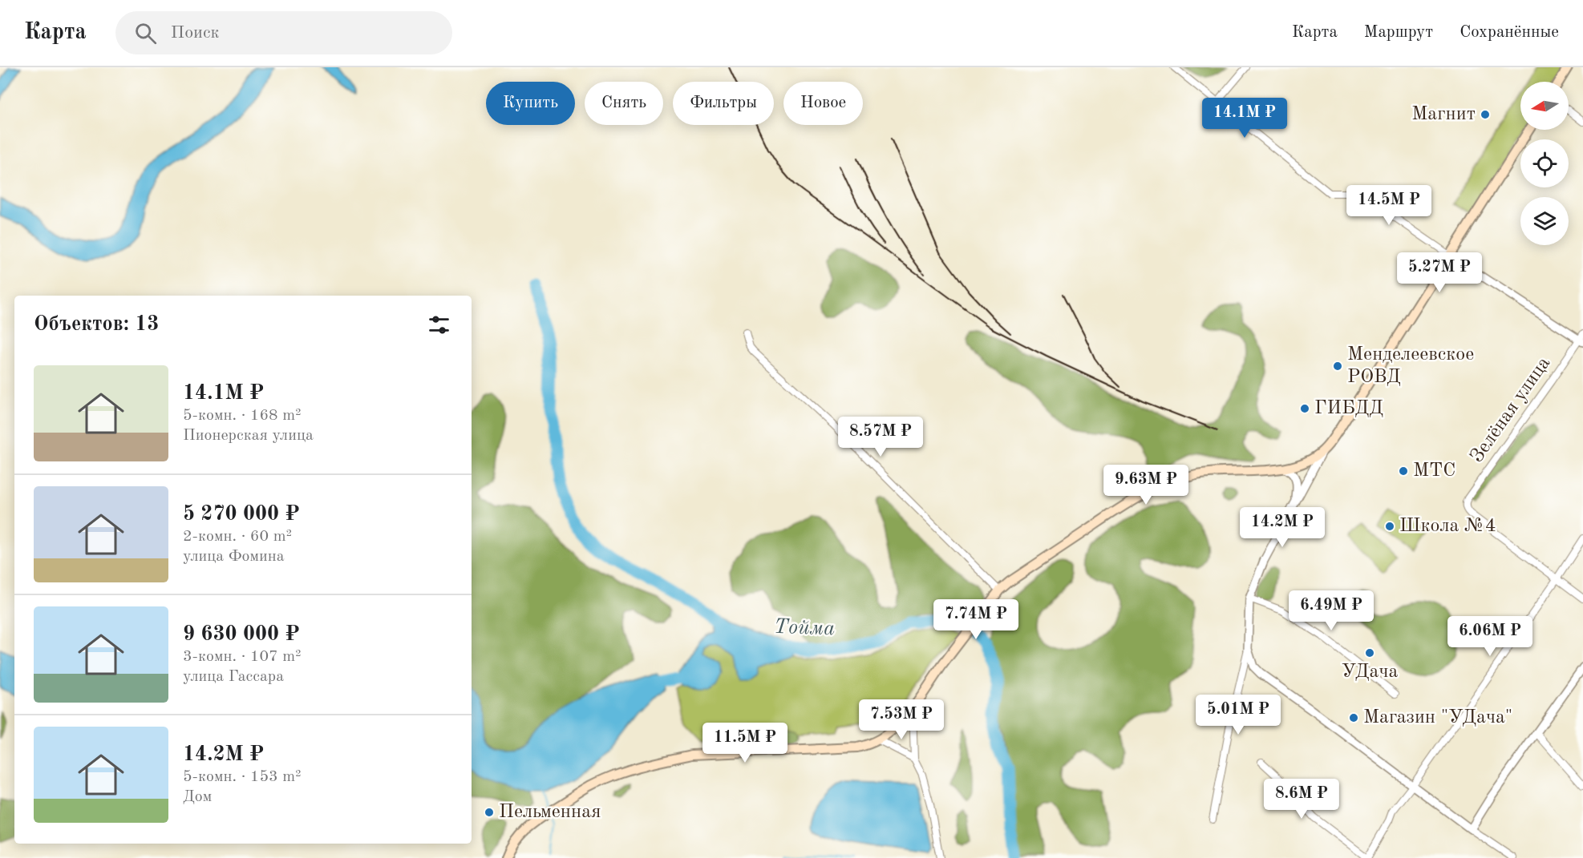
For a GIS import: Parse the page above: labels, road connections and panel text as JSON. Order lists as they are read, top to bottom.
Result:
{
  "streets": {
    "street": ["Зелёная улица"]
  },
  "water": ["Тойма"],
  "places": [
    "Магнит",
    "Менделеевское РОВД",
    "ГИБДД",
    "МТС",
    "Школа №4",
    "УДача",
    "Магазин \"УДача\"",
    "Пельменная"
  ],
  "north": "left",
  "page": {
    "header": "Карта",
    "search": "Поиск",
    "nav": ["Карта", "Маршрут", "Сохранённые"],
    "chip": [
      "Купить",
      "Снять",
      "Фильтры",
      "Новое"
    ],
    "price": [
      "14.1M ₽",
      "14.5M ₽",
      "5.27M ₽",
      "8.57M ₽",
      "9.63M ₽",
      "14.2M ₽",
      "6.49M ₽",
      "7.74M ₽",
      "6.06M ₽",
      "5.01M ₽",
      "7.53M ₽",
      "11.5M ₽",
      "8.6M ₽"
    ],
    "heading": "Объектов: 13",
    "list": [
      {
        "name": "14.1M ₽",
        "note": "5-комн. · 168 m² · Пионерская улица"
      },
      {
        "name": "5 270 000 ₽",
        "note": "2-комн. · 60 m² · улица Фомина"
      },
      {
        "name": "9 630 000 ₽",
        "note": "3-комн. · 107 m² · улица Гассара"
      },
      {
        "name": "14.2M ₽",
        "note": "5-комн. · 153 m² · Дом"
      }
    ]
  }
}
